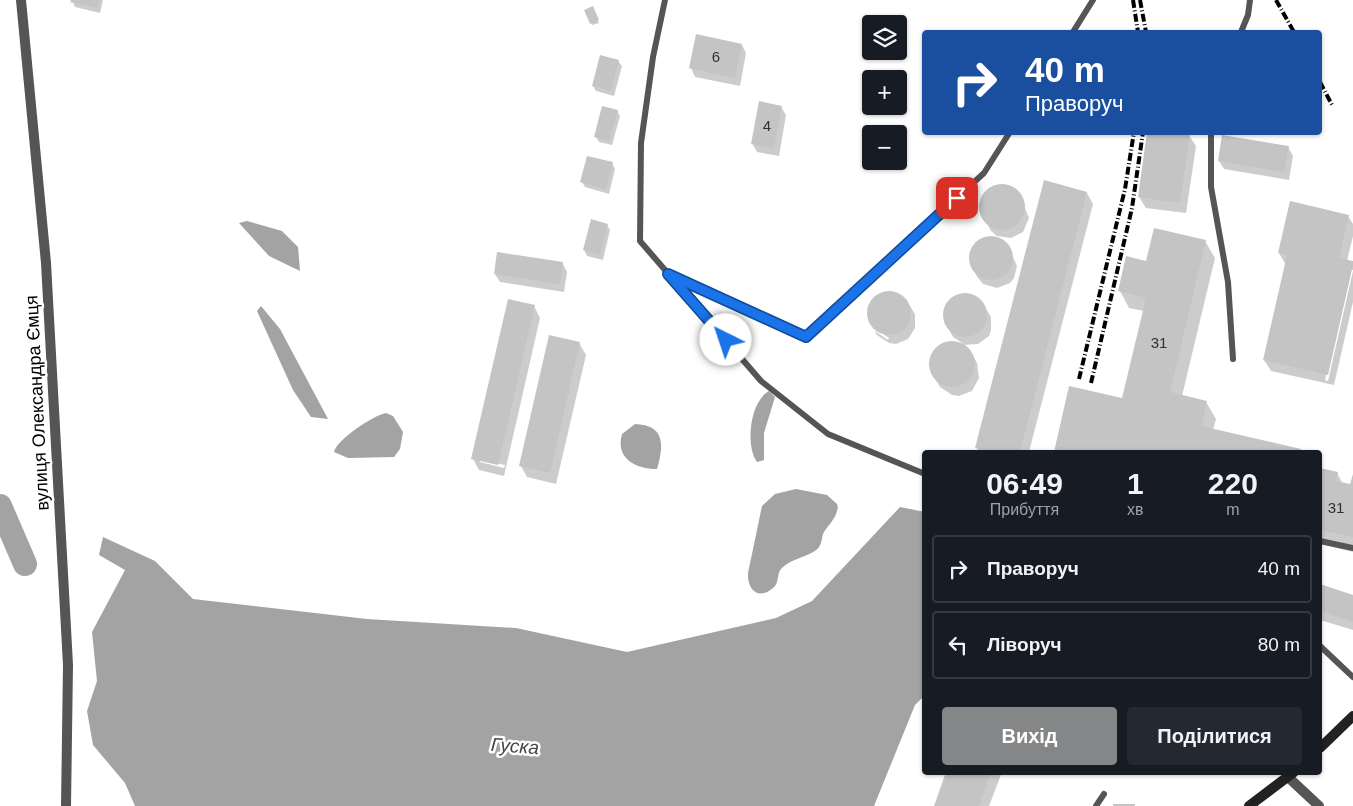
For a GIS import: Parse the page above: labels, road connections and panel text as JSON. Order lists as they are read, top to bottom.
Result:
{
  "streets": {
    "street": ["вулиця Олександра Ємця"]
  },
  "water": ["Гуска"],
  "house_numbers": [
    "6",
    "4",
    "31",
    "31"
  ],
  "page": {
    "map_buttons": ["+", "−"],
    "turn": ["40 m", "Праворуч"],
    "eta": [
      "06:49",
      "Прибуття",
      "1",
      "хв",
      "220",
      "m"
    ],
    "list": [
      {
        "name": "Праворуч",
        "value": "40 m"
      },
      {
        "name": "Ліворуч",
        "value": "80 m"
      }
    ],
    "buttons": ["Вихід", "Поділитися"]
  }
}
